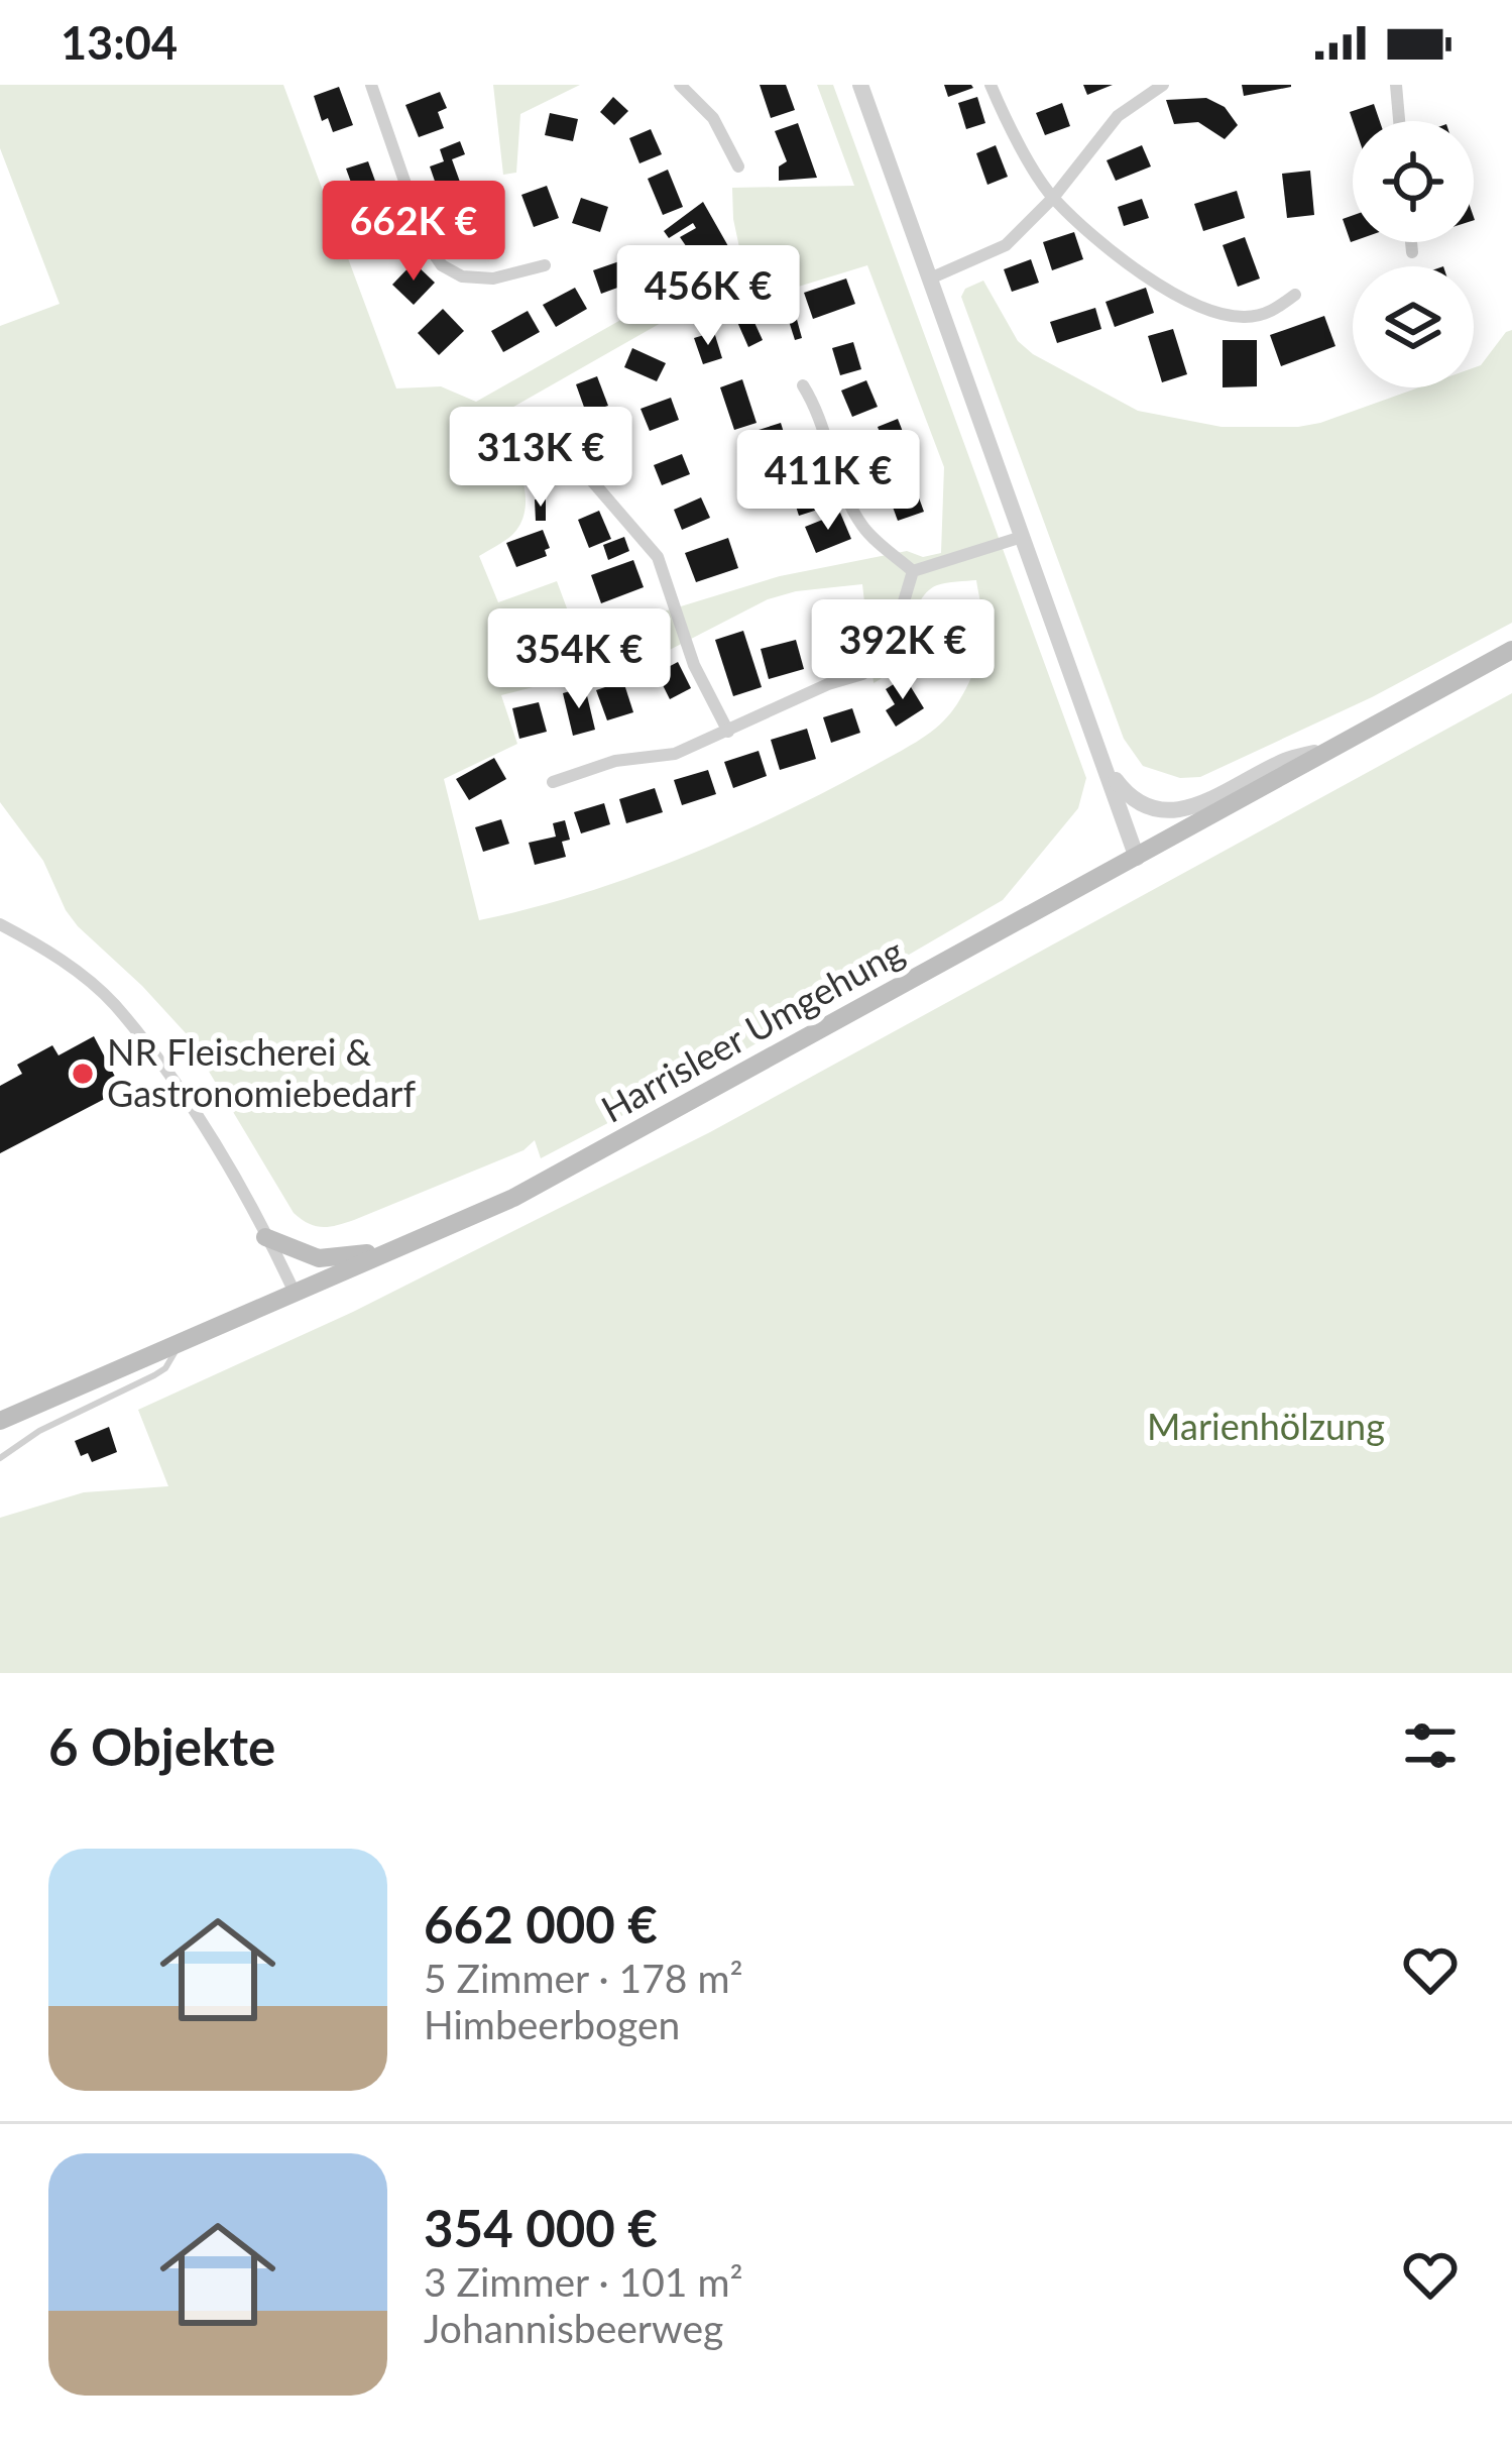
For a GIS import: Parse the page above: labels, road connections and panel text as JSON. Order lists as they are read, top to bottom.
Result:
{
  "streets": {
    "main road": ["Harrisleer Umgehung"]
  },
  "parks": ["Marienhölzung"],
  "places": ["NR Fleischerei & Gastronomiebedarf"],
  "page": {
    "status": "13:04",
    "price": [
      "662K €",
      "456K €",
      "313K €",
      "411K €",
      "392K €",
      "354K €"
    ],
    "heading": "6 Objekte",
    "list": [
      {
        "name": "662 000 €",
        "note": "5 Zimmer · 178 m² · Himbeerbogen"
      },
      {
        "name": "354 000 €",
        "note": "3 Zimmer · 101 m² · Johannisbeerweg"
      }
    ]
  }
}
